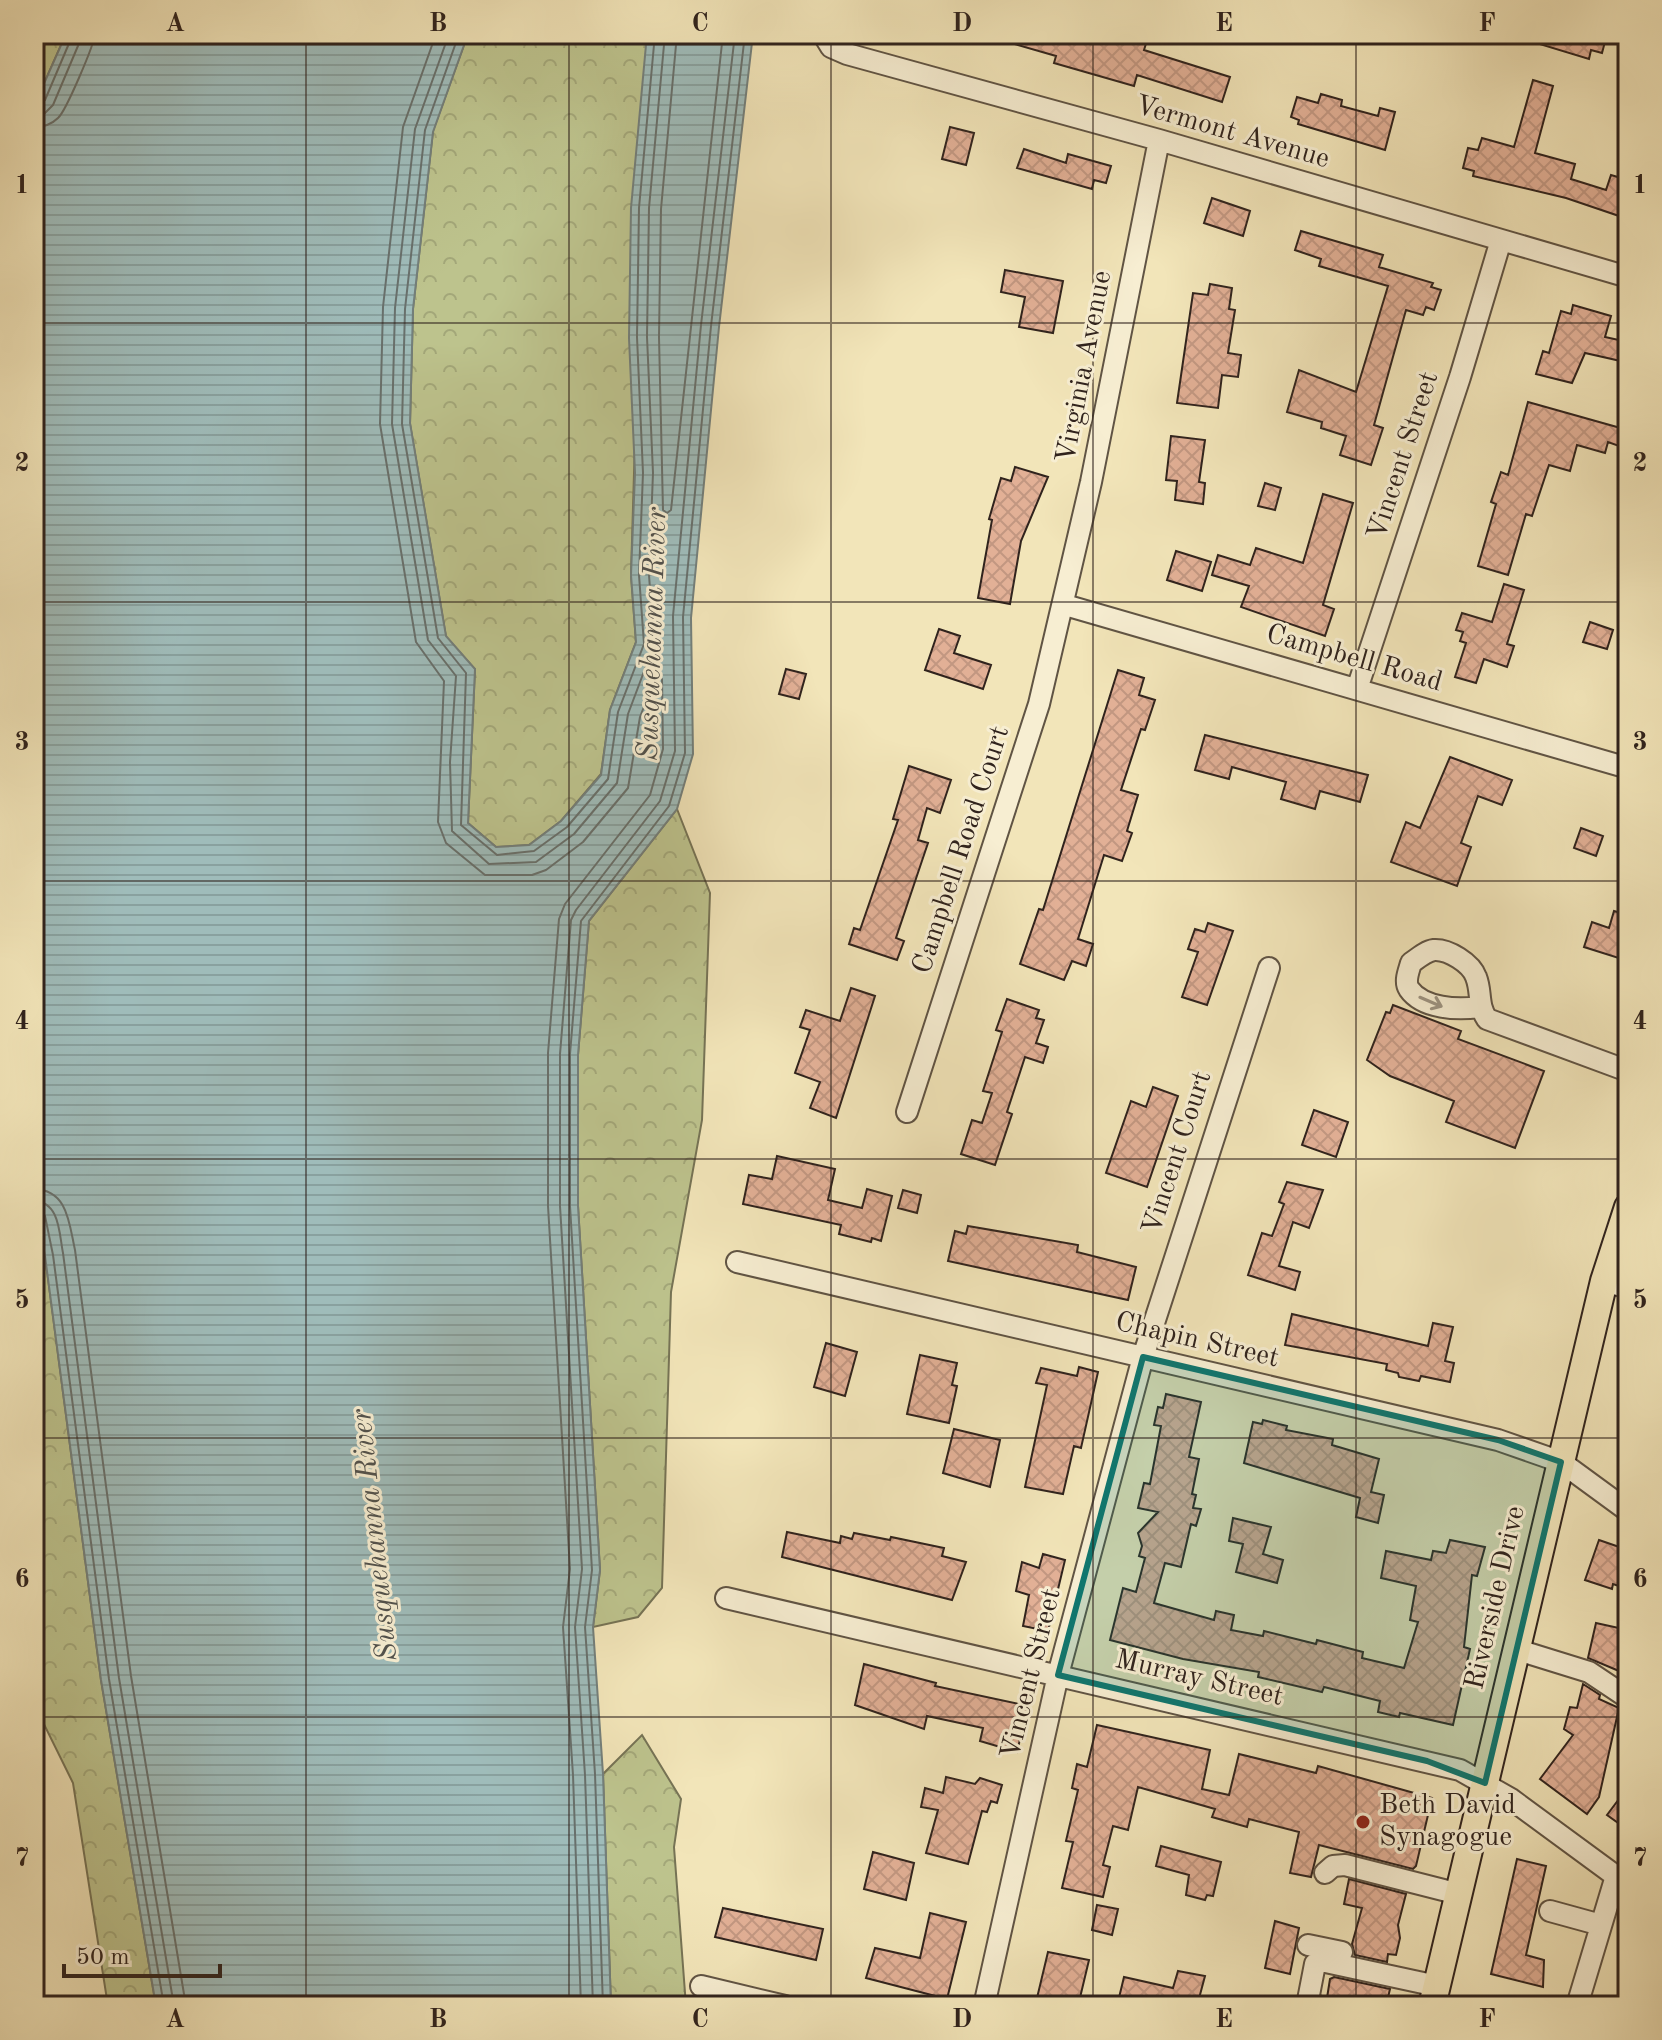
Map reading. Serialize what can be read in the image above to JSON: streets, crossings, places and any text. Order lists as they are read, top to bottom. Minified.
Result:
{"streets":{"main road":["Riverside Drive"],"street":["Vermont Avenue","Virginia Avenue","Vincent Street","Campbell Road","Campbell Road Court","Vincent Court","Chapin Street","Murray Street"]},"crossings":[["Vermont Avenue","Virginia Avenue"],["Vermont Avenue","Vincent Street"],["Virginia Avenue","Campbell Road"],["Virginia Avenue","Campbell Road Court"],["Vincent Street","Campbell Road"],["Vincent Street","Vincent Court"],["Vincent Street","Chapin Street"],["Vincent Street","Murray Street"],["Campbell Road","Campbell Road Court"],["Vincent Court","Chapin Street"],["Chapin Street","Riverside Drive"],["Riverside Drive","Murray Street"]],"water":["Susquehanna River"],"places":["Beth David Synagogue"],"scale_bar":"50 m","grid":{"columns":["A","B","C","D","E","F"],"rows":["1","2","3","4","5","6","7"]}}
